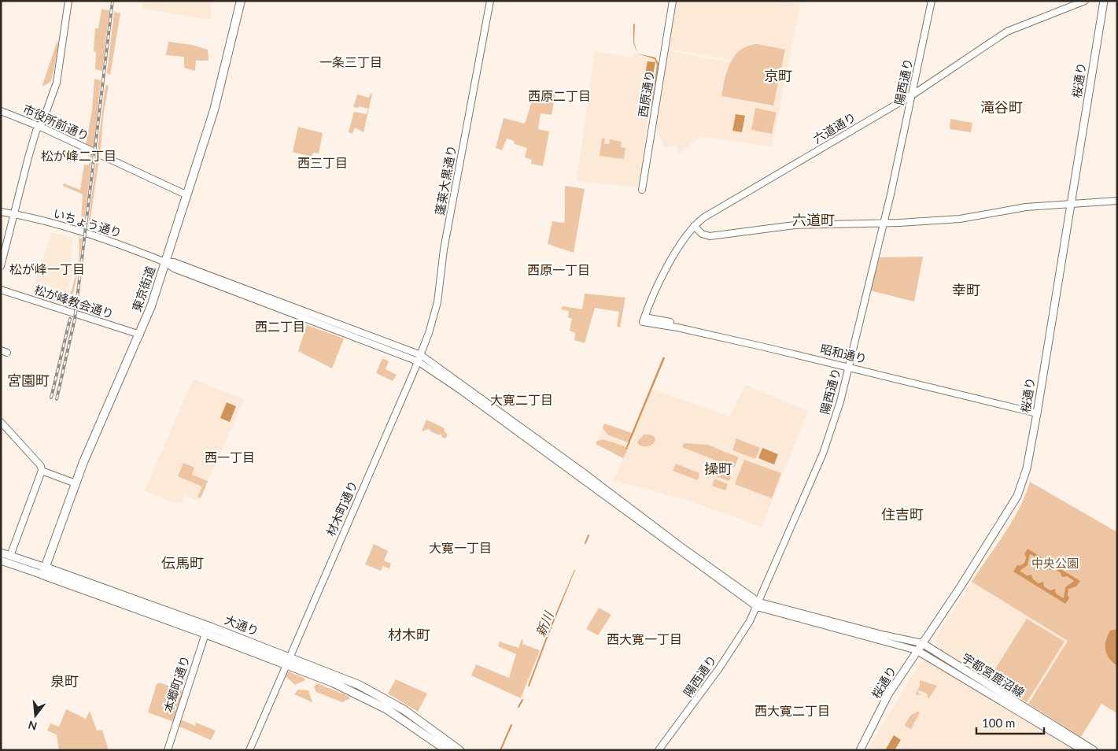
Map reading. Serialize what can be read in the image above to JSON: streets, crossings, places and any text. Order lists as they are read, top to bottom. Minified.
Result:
{"streets":{"highway":["東京街道","大通り"],"main road":["桜通り","宇都宮鹿沼線"],"street":["陽西通り","西原通り","市役所前通り","六道通り","蓬莱大黒通り","いちょう通り","松が峰教会通り","昭和通り","材木町通り","本郷町通り"]},"crossings":[["桜通り","昭和通り"],["桜通り","宇都宮鹿沼線"],["陽西通り","六道通り"],["陽西通り","昭和通り"],["市役所前通り","東京街道"],["六道通り","昭和通り"],["蓬莱大黒通り","材木町通り"],["いちょう通り","東京街道"],["東京街道","松が峰教会通り"],["東京街道","大通り"],["材木町通り","大通り"],["大通り","本郷町通り"]],"districts":["一条三丁目","京町","西原二丁目","滝谷町","松が峰二丁目","西三丁目","六道町","松が峰一丁目","西原一丁目","幸町","西二丁目","宮園町","大寛二丁目","西一丁目","操町","住吉町","大寛一丁目","伝馬町","材木町","西大寛一丁目","泉町","西大寛二丁目"],"water":["新川"],"parks":["中央公園"],"scale_bar":"100 m","north":"bottom"}
